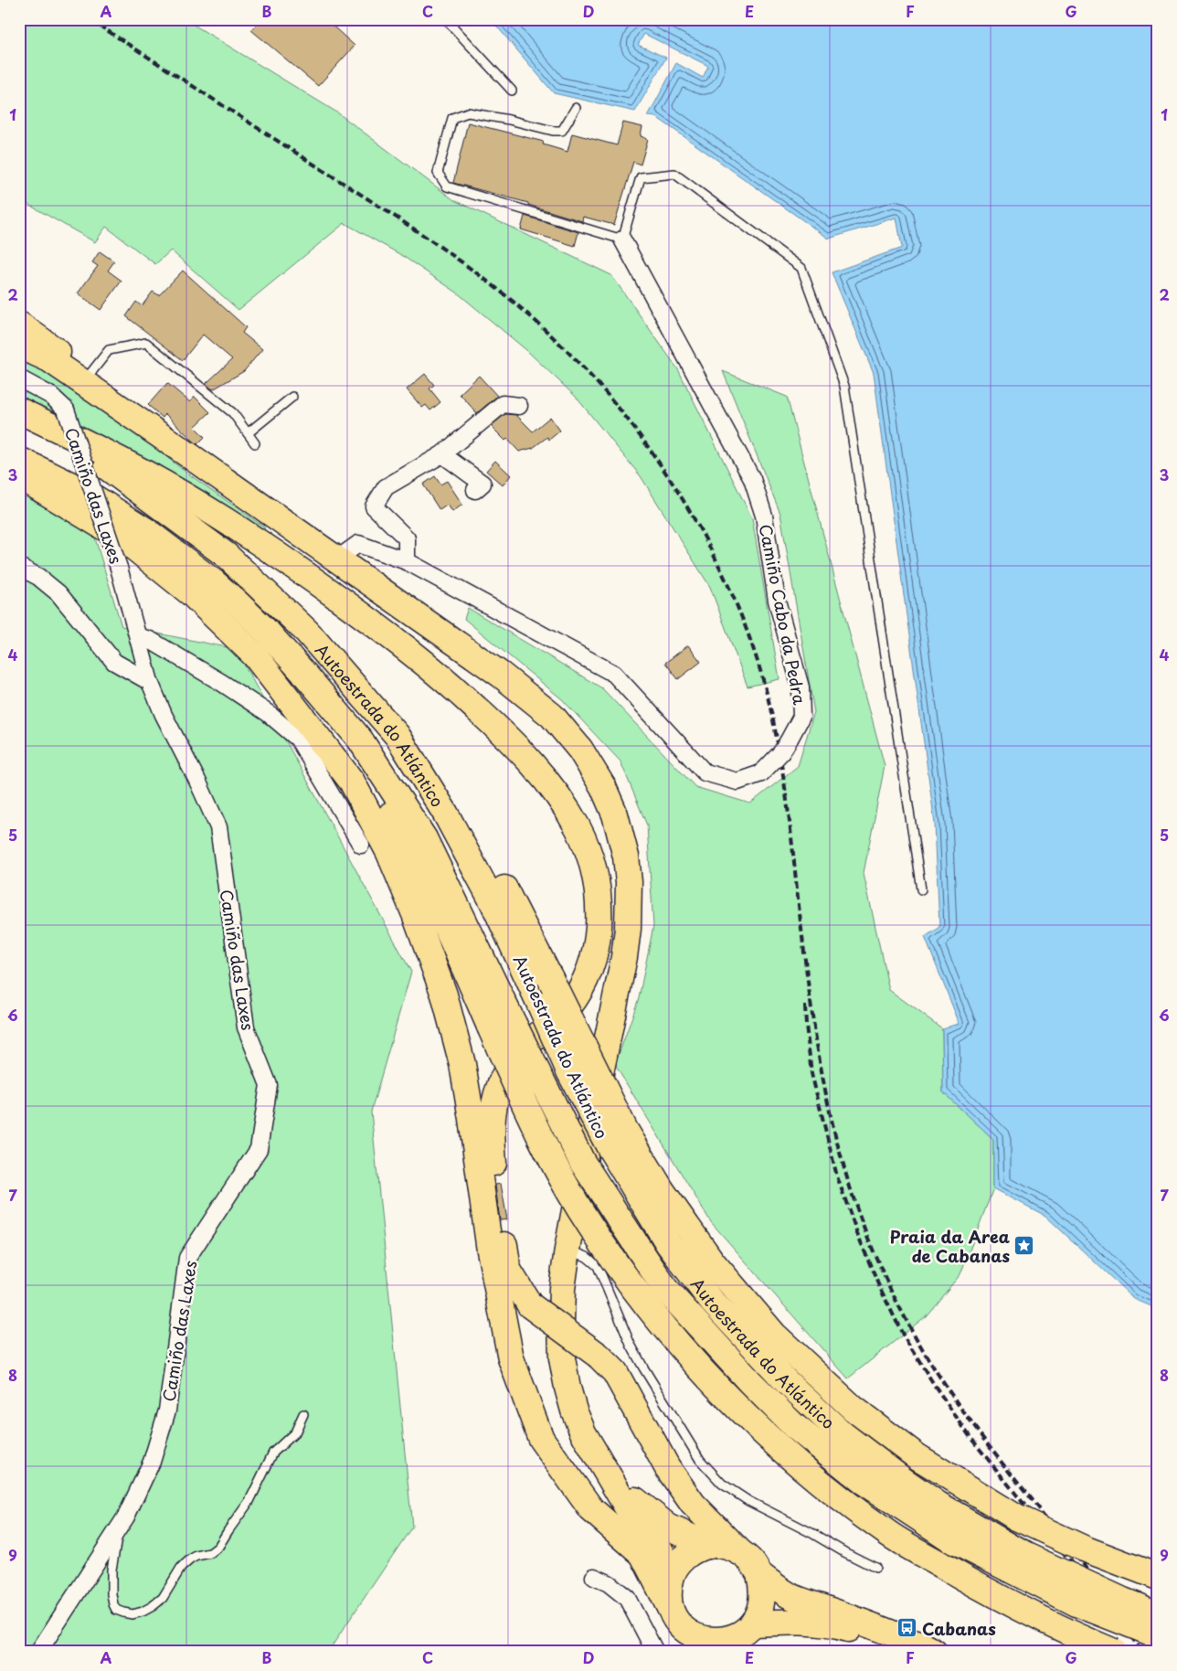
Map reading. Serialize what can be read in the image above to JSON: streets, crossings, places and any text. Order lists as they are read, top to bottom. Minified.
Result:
{"streets":{"highway":["Autoestrada do Atlántico"],"street":["Camiño das Laxes","Camiño Cabo da Pedra"]},"places":{"place":["Praia da Area de Cabanas"],"bus stop":["Cabanas"]},"grid":{"columns":["A","B","C","D","E","F","G"],"rows":["1","2","3","4","5","6","7","8","9"]}}
